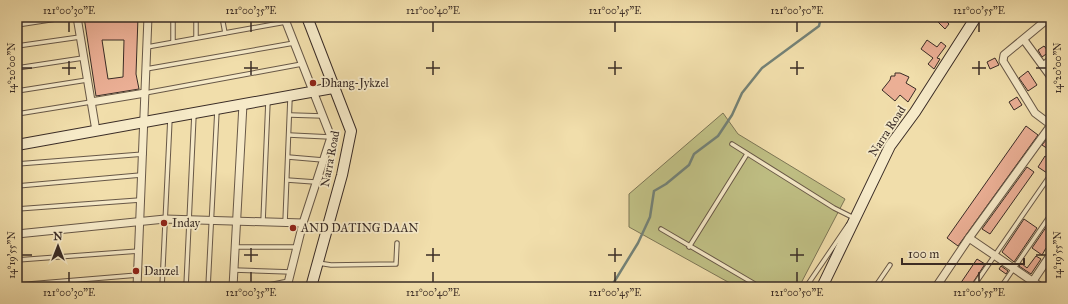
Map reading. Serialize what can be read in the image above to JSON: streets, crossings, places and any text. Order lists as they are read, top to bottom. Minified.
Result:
{"streets":{"street":["Narra Road"]},"places":["Dhang-Jykzel","Inday","AND DATING DAAN","Danzel"],"scale_bar":"100 m","north":"top","coordinates":["121°00'30\"E","121°00'35\"E","121°00'40\"E","121°00'45\"E","121°00'50\"E","121°00'55\"E","14°20'00\"N","14°19'55\"N"]}
